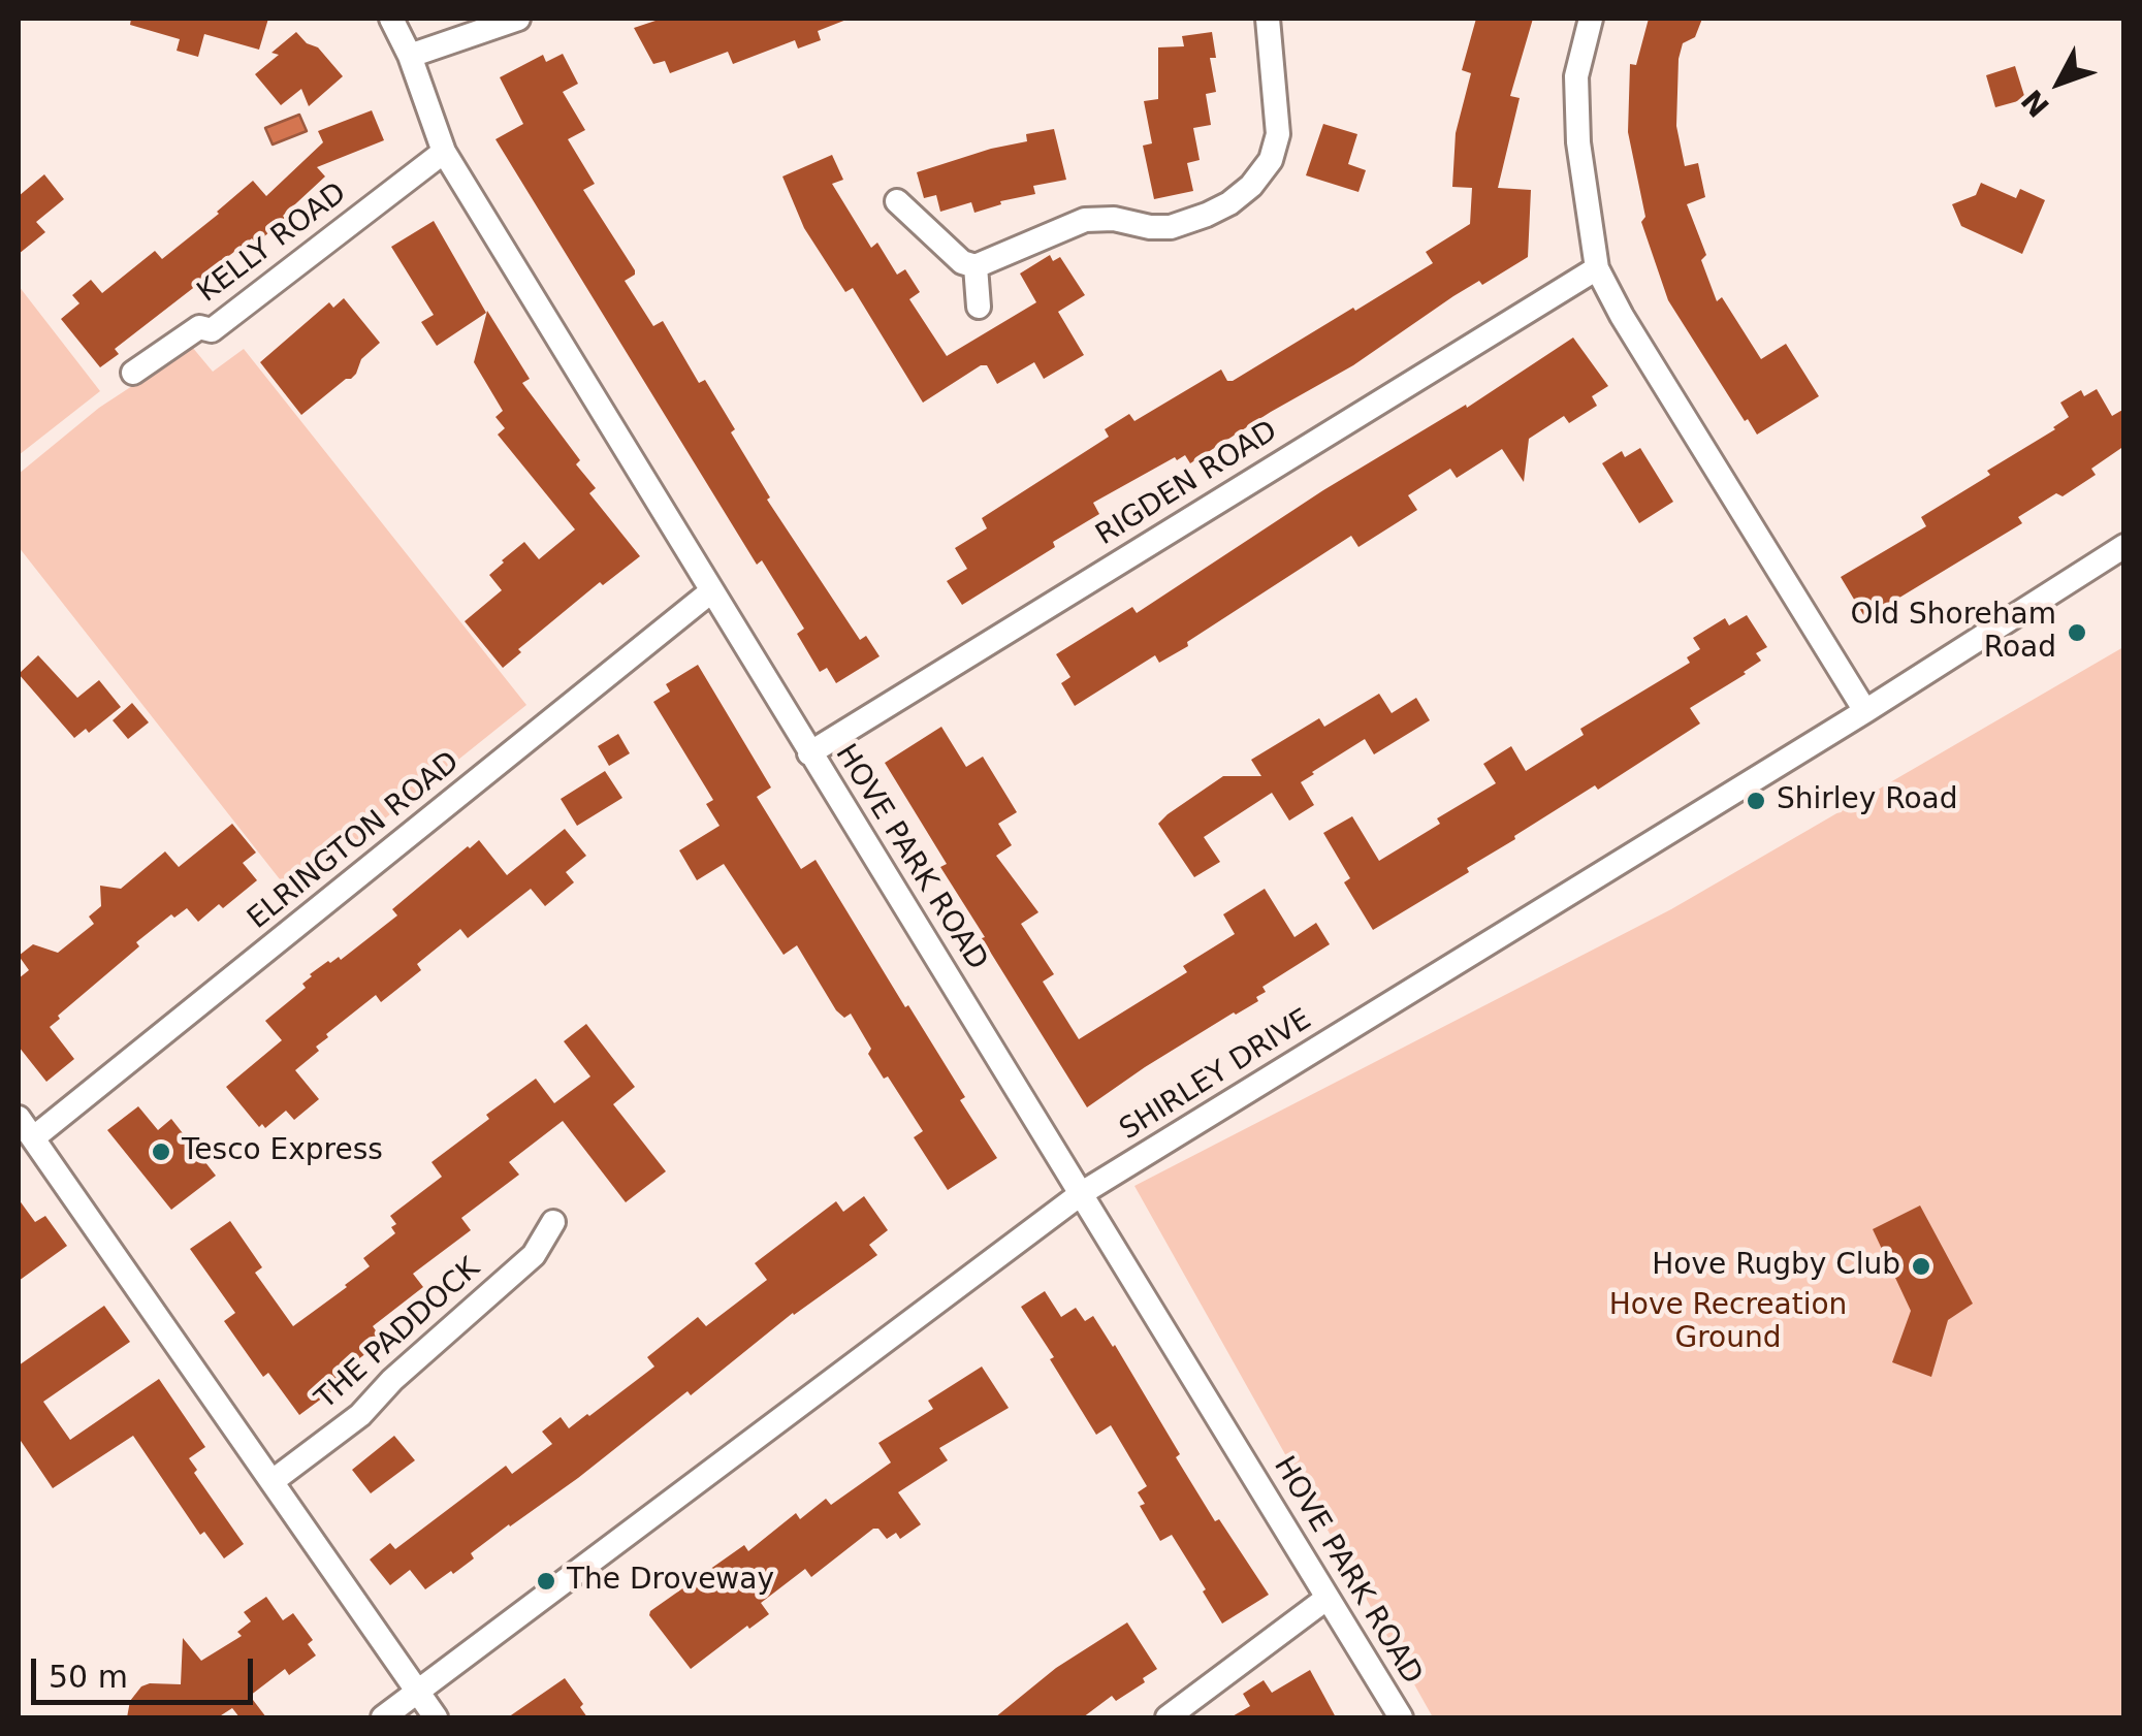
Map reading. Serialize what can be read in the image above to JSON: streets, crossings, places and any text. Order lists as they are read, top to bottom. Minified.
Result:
{"streets":{"street":["KELLY ROAD","RIGDEN ROAD","ELRINGTON ROAD","HOVE PARK ROAD","SHIRLEY DRIVE","THE PADDOCK"]},"crossings":[["KELLY ROAD","HOVE PARK ROAD"],["RIGDEN ROAD","HOVE PARK ROAD"],["ELRINGTON ROAD","HOVE PARK ROAD"],["HOVE PARK ROAD","SHIRLEY DRIVE"]],"parks":["Hove Recreation Ground"],"places":["Old Shoreham Road","Shirley Road","Tesco Express","Hove Rugby Club","The Droveway"],"scale_bar":"50 m","north":"bottom left"}
